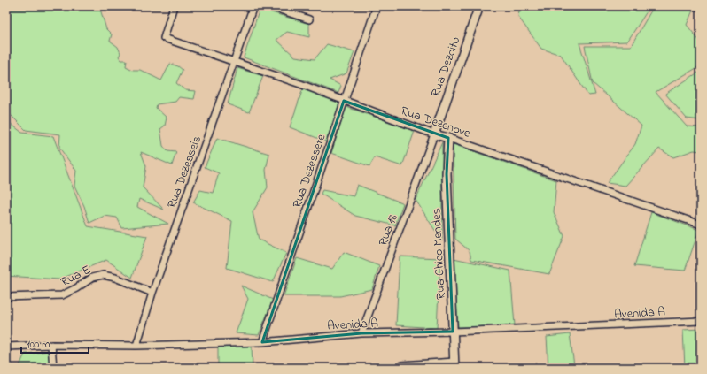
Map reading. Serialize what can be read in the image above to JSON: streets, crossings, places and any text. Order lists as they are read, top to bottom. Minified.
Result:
{"streets":{"main road":["Rua Dezoito","Rua Dezenove","Rua Chico Mendes"],"street":["Rua Dezessete","Rua Dezesseis","Rua 18","Rua E","Avenida A"]},"crossings":[["Rua Dezoito","Rua Dezenove"],["Rua Dezoito","Rua 18"],["Rua Dezenove","Rua Dezessete"],["Rua Dezenove","Rua Dezesseis"],["Rua Dezenove","Rua 18"],["Rua Dezenove","Rua Chico Mendes"],["Rua Dezessete","Avenida A"],["Rua Dezesseis","Rua E"],["Rua Dezesseis","Avenida A"],["Rua 18","Avenida A"],["Rua Chico Mendes","Avenida A"]],"scale_bar":"100 m"}
